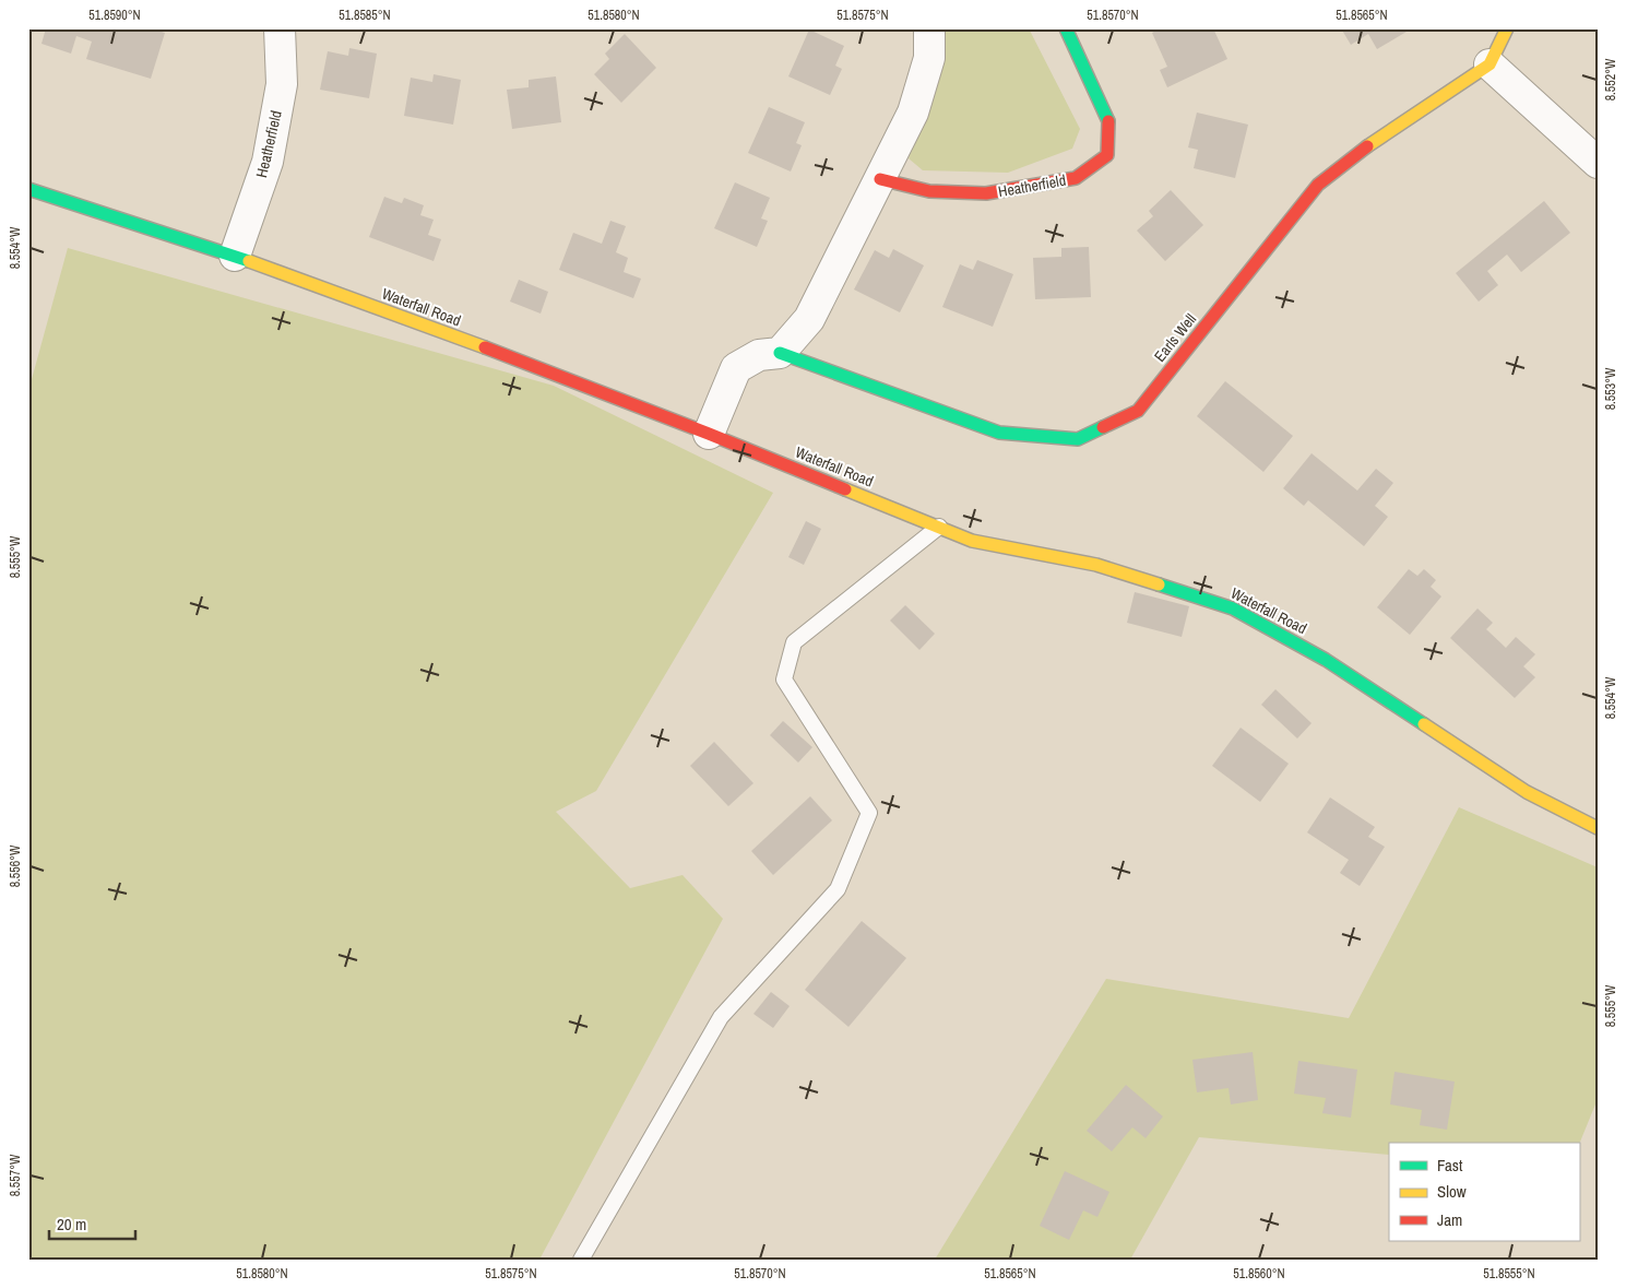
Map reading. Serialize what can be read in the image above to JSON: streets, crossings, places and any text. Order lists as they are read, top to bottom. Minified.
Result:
{"streets":{"street":["Heatherfield","Waterfall Road","Earls Well"]},"crossings":[["Heatherfield","Waterfall Road"]],"legend":["Fast","Slow","Jam"],"scale_bar":"20 m","coordinates":["51.8590°N","51.8585°N","51.8580°N","51.8575°N","51.8570°N","51.8565°N","8.552°W","8.554°W","8.553°W","8.555°W","8.556°W","8.557°W","51.8560°N","51.8555°N"]}
